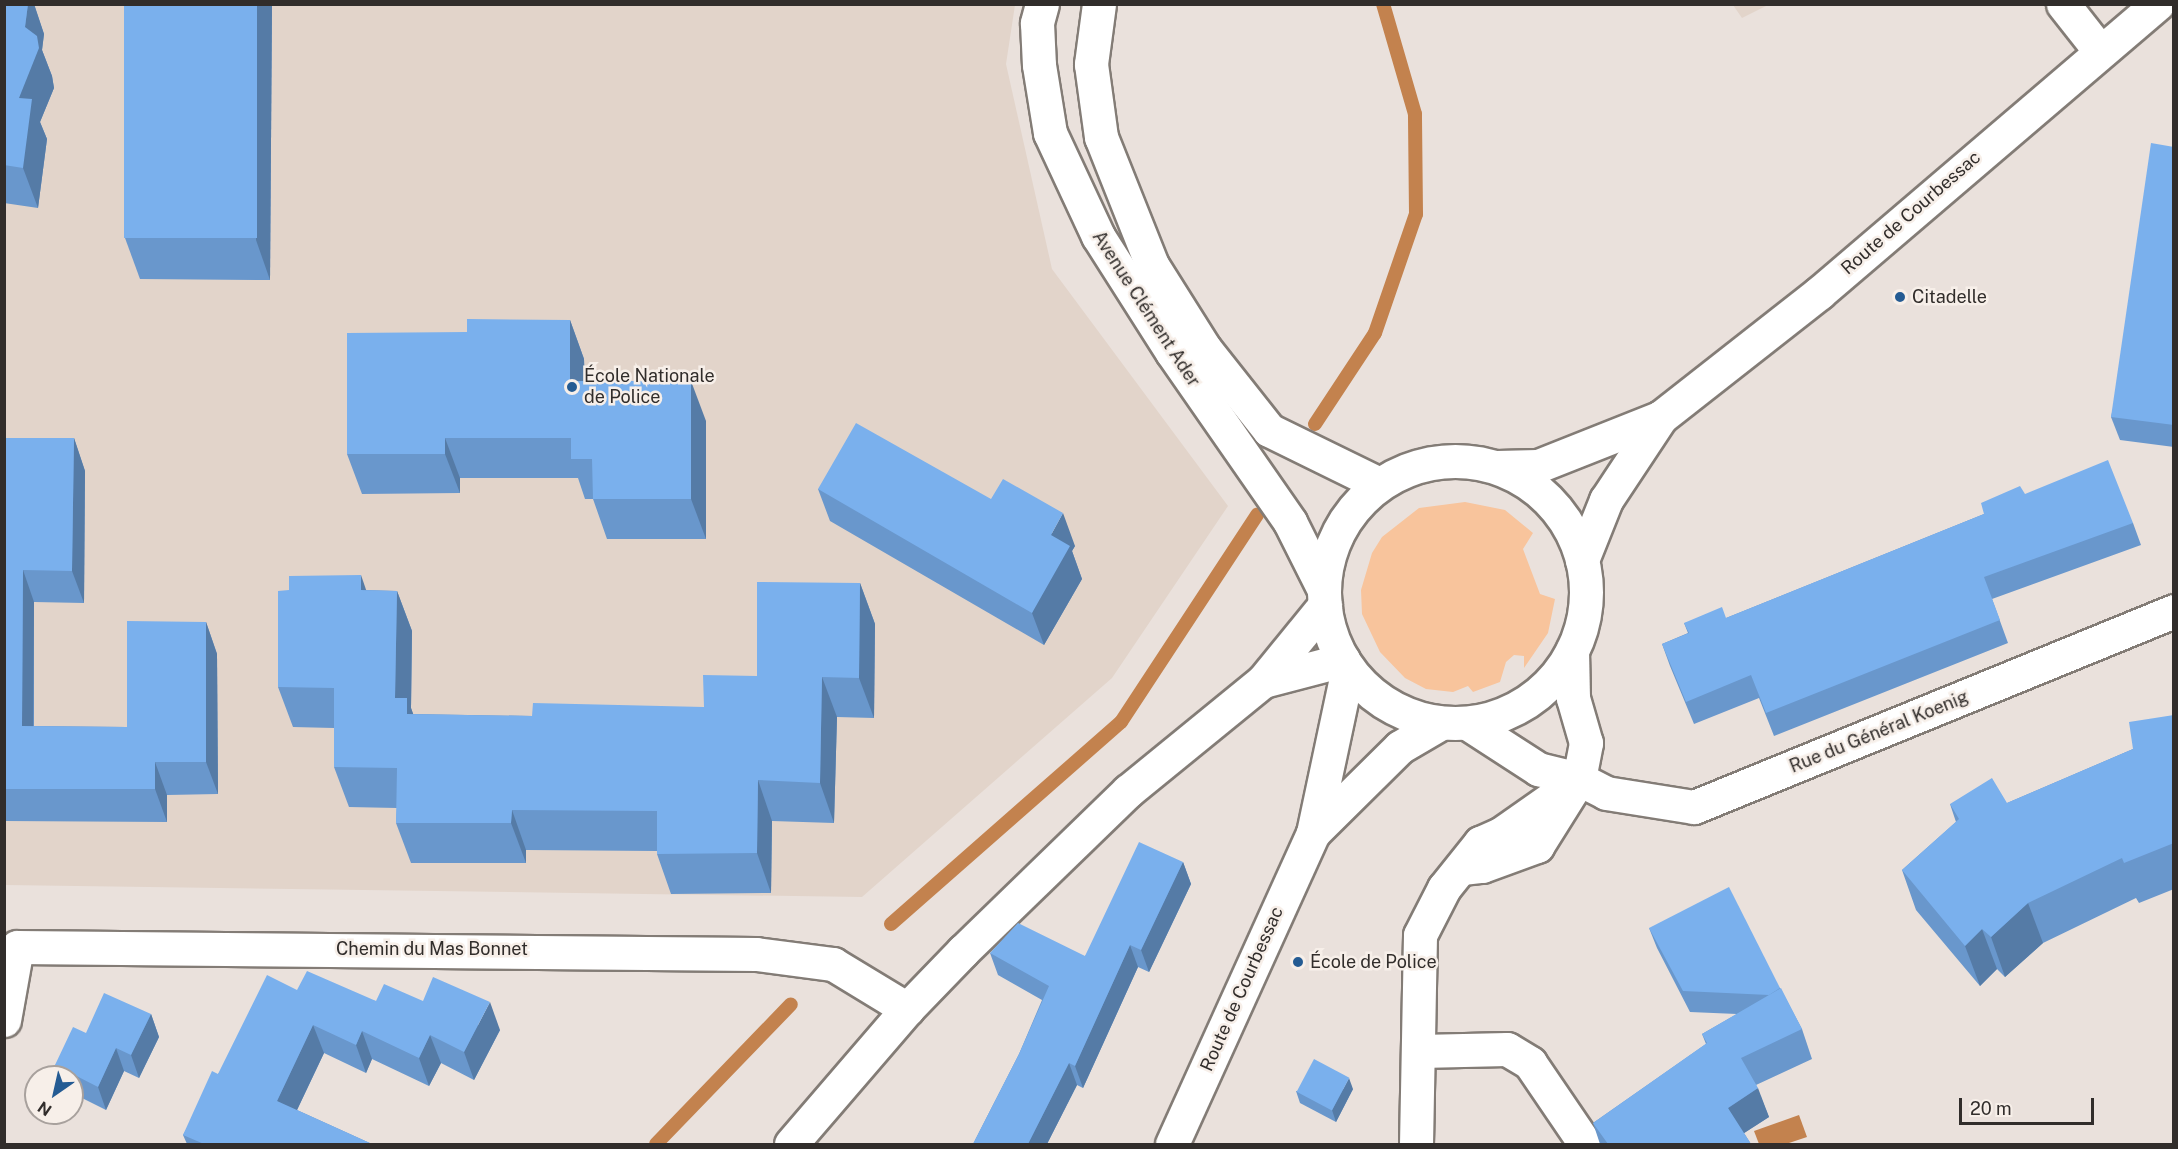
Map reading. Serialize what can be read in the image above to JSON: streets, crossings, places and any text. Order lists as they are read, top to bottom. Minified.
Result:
{"streets":{"street":["Route de Courbessac","Avenue Clément Ader","Rue du Général Koenig","Chemin du Mas Bonnet"]},"crossings":[["Route de Courbessac","Avenue Clément Ader"],["Route de Courbessac","Rue du Général Koenig"]],"places":["Citadelle","École Nationale de Police","École de Police"],"scale_bar":"20 m","north":"bottom left"}
